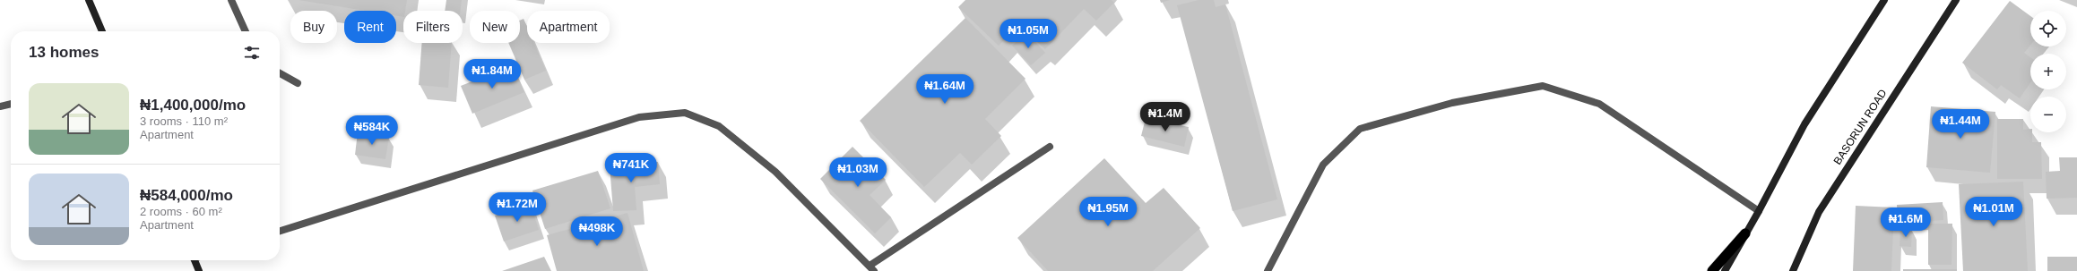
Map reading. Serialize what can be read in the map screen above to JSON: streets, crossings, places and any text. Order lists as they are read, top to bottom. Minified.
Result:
{"streets":{"main road":["BASORUN ROAD"]},"page":{"map_buttons":["+","−"],"chip":["Buy","Rent","Filters","New","Apartment"],"price":["₦1.05M","₦1.84M","₦1.64M","₦1.4M","₦1.44M","₦584K","₦741K","₦1.03M","₦1.72M","₦1.95M","₦1.01M","₦1.6M","₦498K"],"heading":"13 homes","list":[{"name":"₦1,400,000/mo","note":"3 rooms · 110 m² · Apartment"},{"name":"₦584,000/mo","note":"2 rooms · 60 m² · Apartment"}]}}
